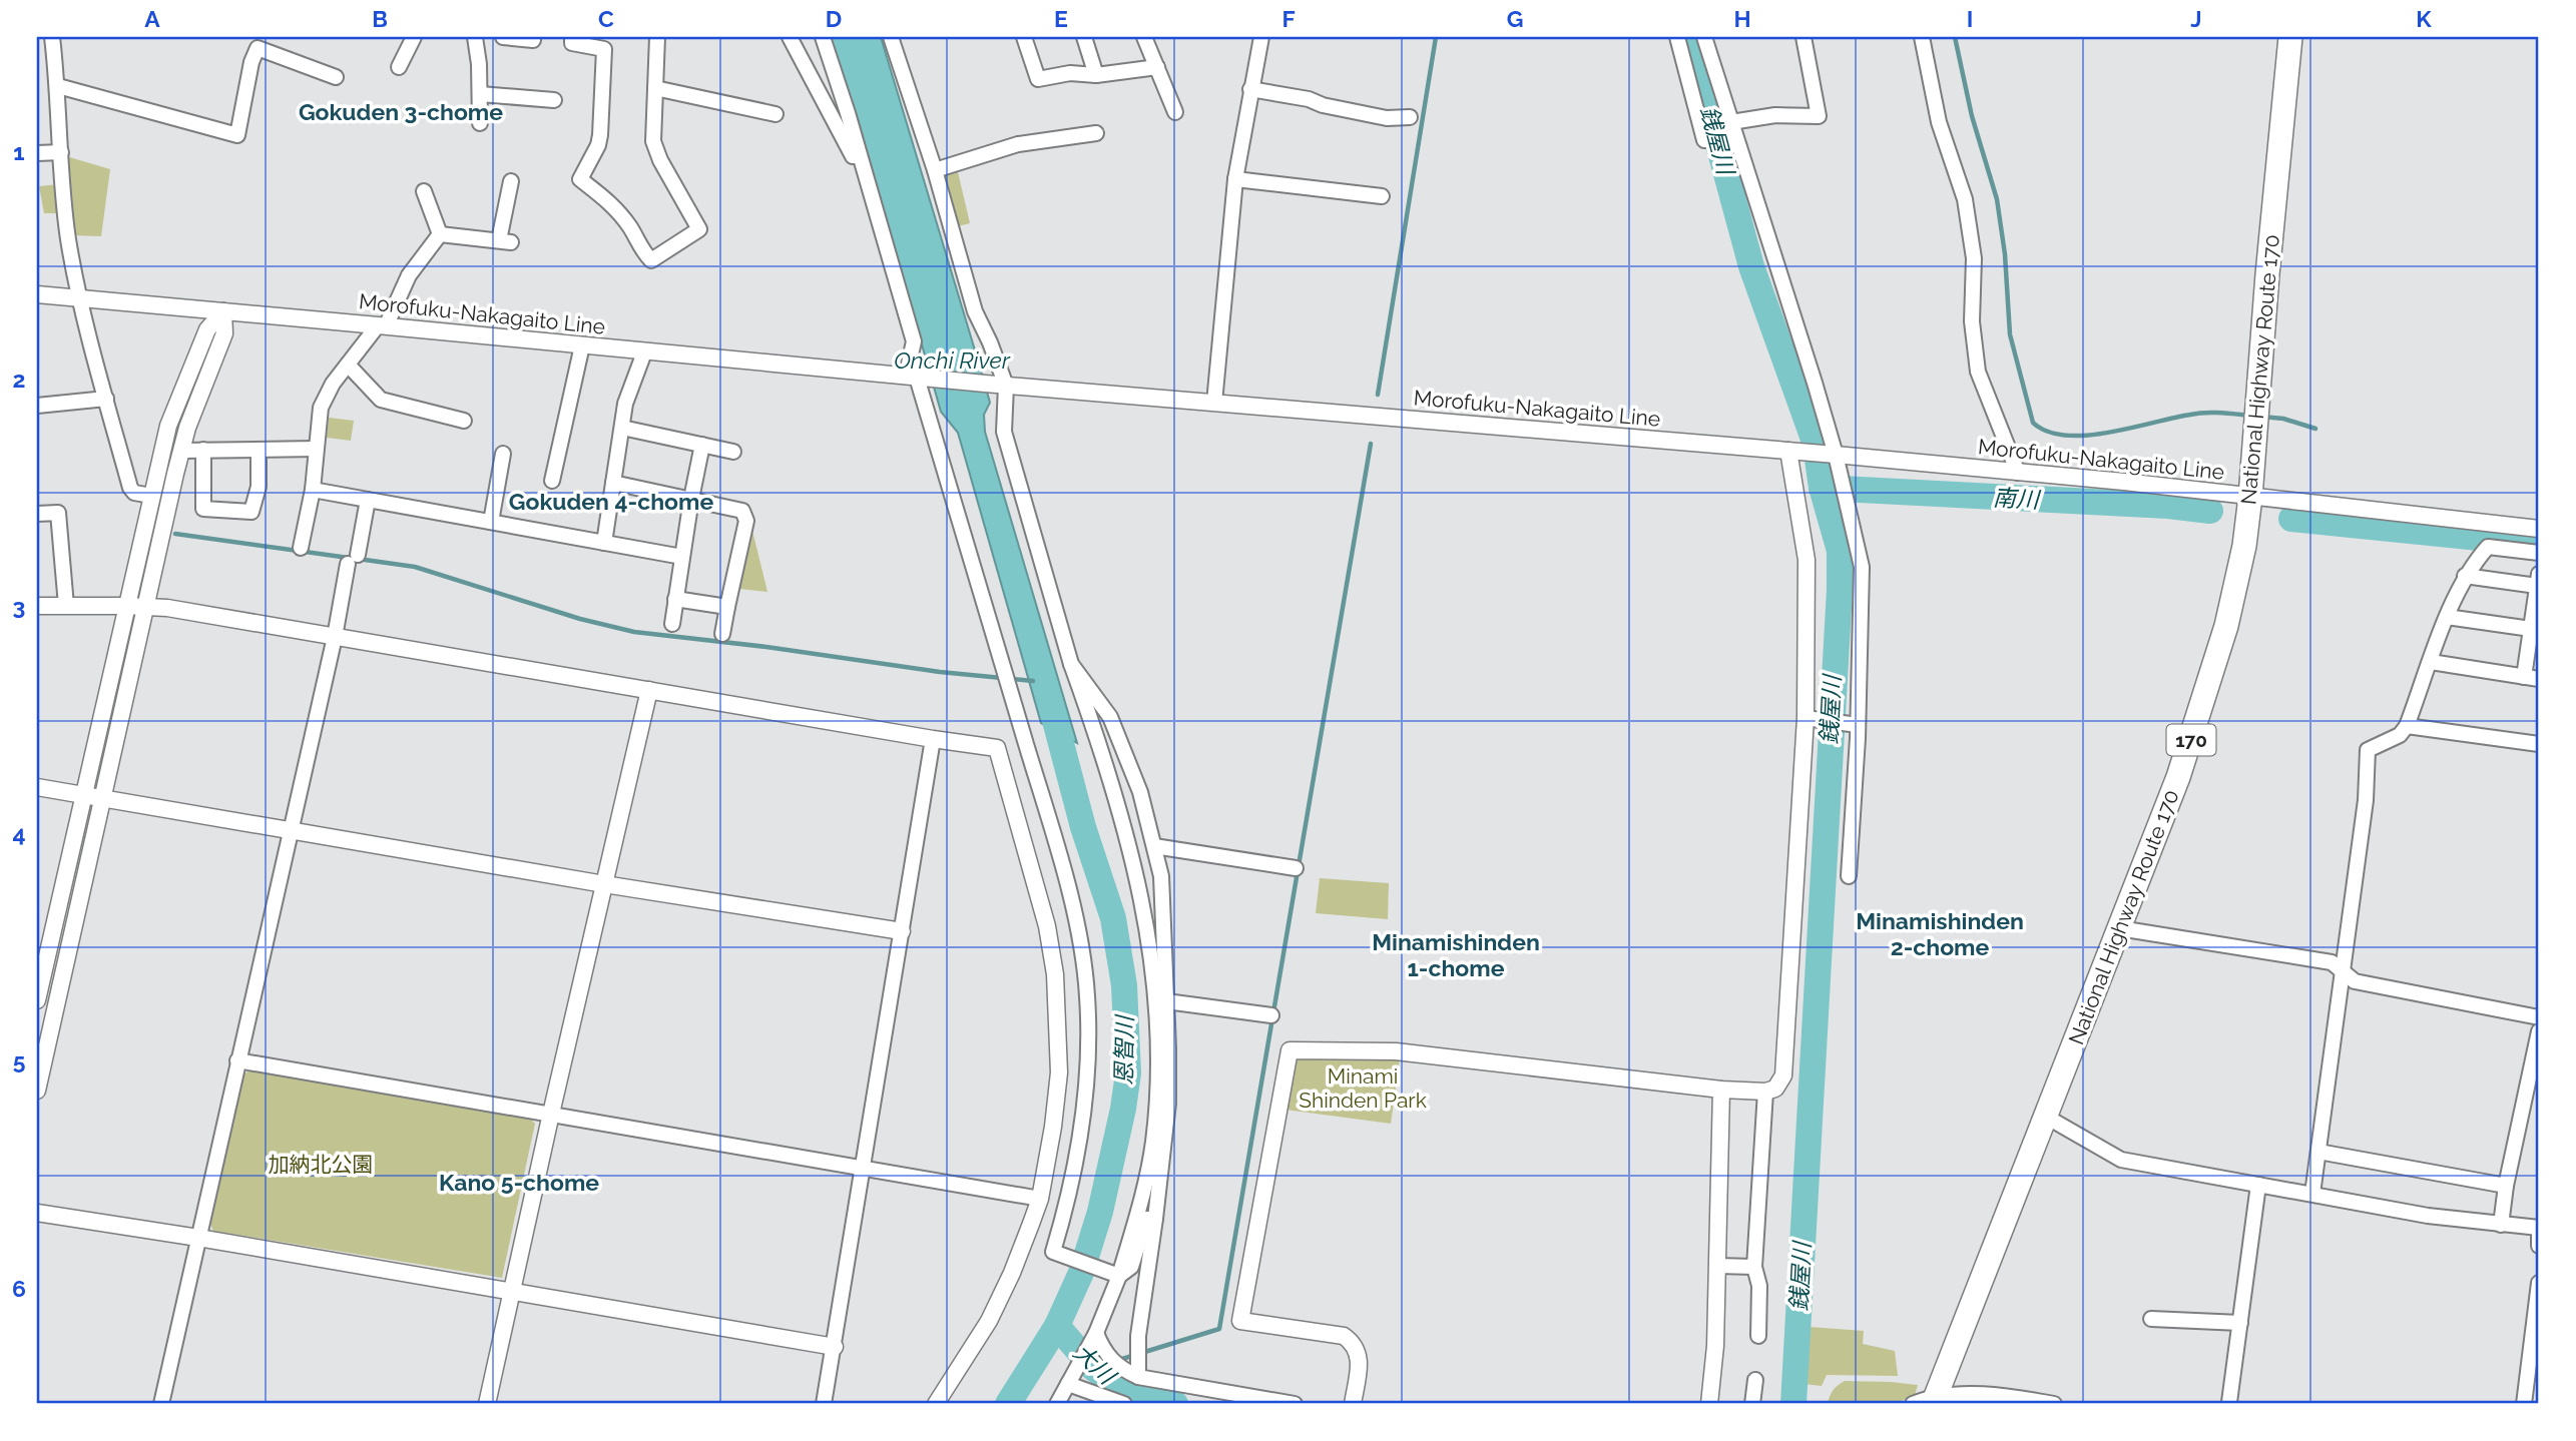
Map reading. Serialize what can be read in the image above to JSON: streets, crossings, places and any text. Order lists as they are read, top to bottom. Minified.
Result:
{"streets":{"highway":["National Highway Route 170","170"],"street":["Morofuku-Nakagaito Line"]},"crossings":[["Morofuku-Nakagaito Line","National Highway Route 170"]],"districts":["Gokuden 3-chome","Gokuden 4-chome","Minamishinden 2-chome","Minamishinden 1-chome","Kano 5-chome"],"water":["銭屋川","Onchi River","南川","恩智川","大川"],"parks":["Minami Shinden Park","加納北公園"],"grid":{"columns":["A","B","C","D","E","F","G","H","I","J","K"],"rows":["1","2","3","4","5","6"]}}
